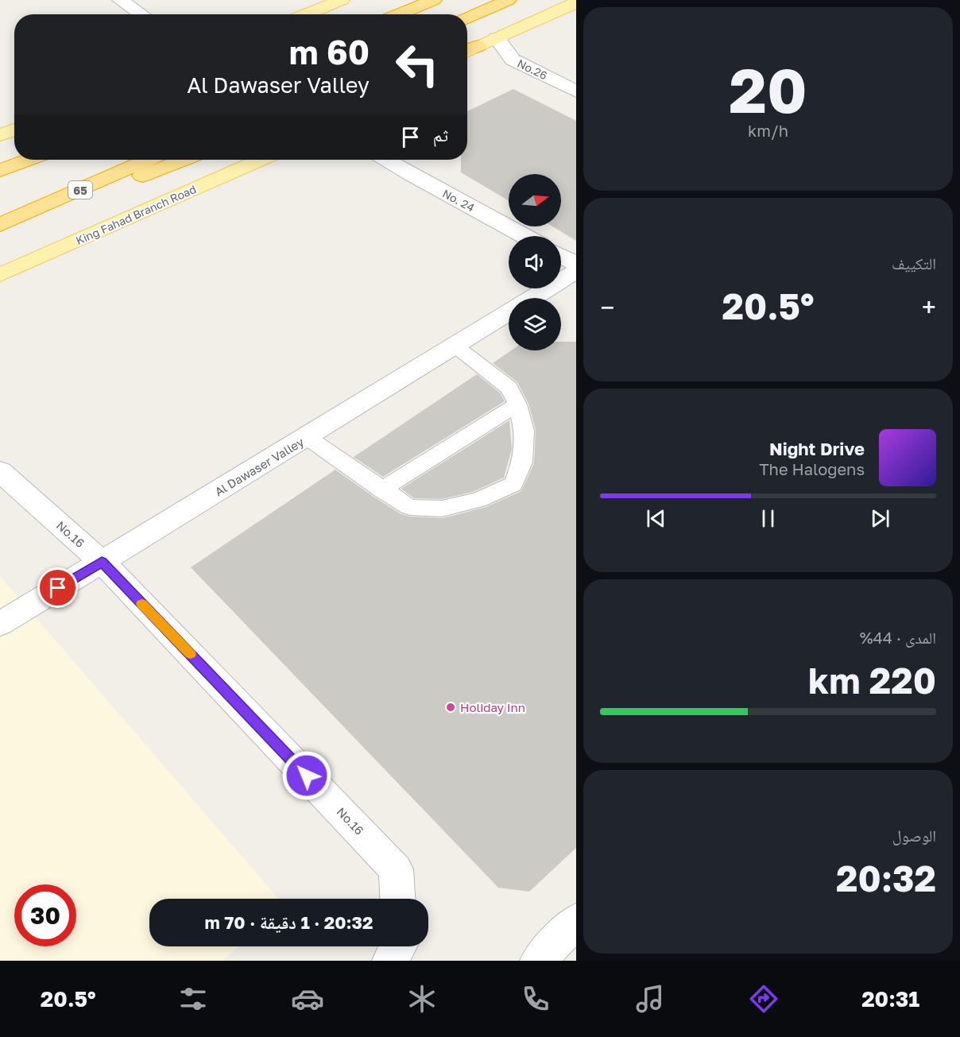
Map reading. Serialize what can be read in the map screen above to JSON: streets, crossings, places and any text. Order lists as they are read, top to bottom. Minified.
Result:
{"streets":{"highway":["65"],"main road":["King Fahad Branch Road"],"street":["No.26","No. 24","Al Dawaser Valley","No.16"]},"crossings":[["Al Dawaser Valley","No.16"]],"places":["Holiday Inn"],"north":"right","page":{"tile":[["20","km/h"],"التكييف",["المدى · 44%","220 km"],["الوصول","20:32"]],"turn":["60 m","Al Dawaser Valley"],"then":"ثم","heat":["−","20.5°","+"],"song":["Night Drive","The Halogens"],"limit":"30","trip":"20:32 · 1 دقيقة · 70 m","tabs":["20:31","20.5°"]}}
